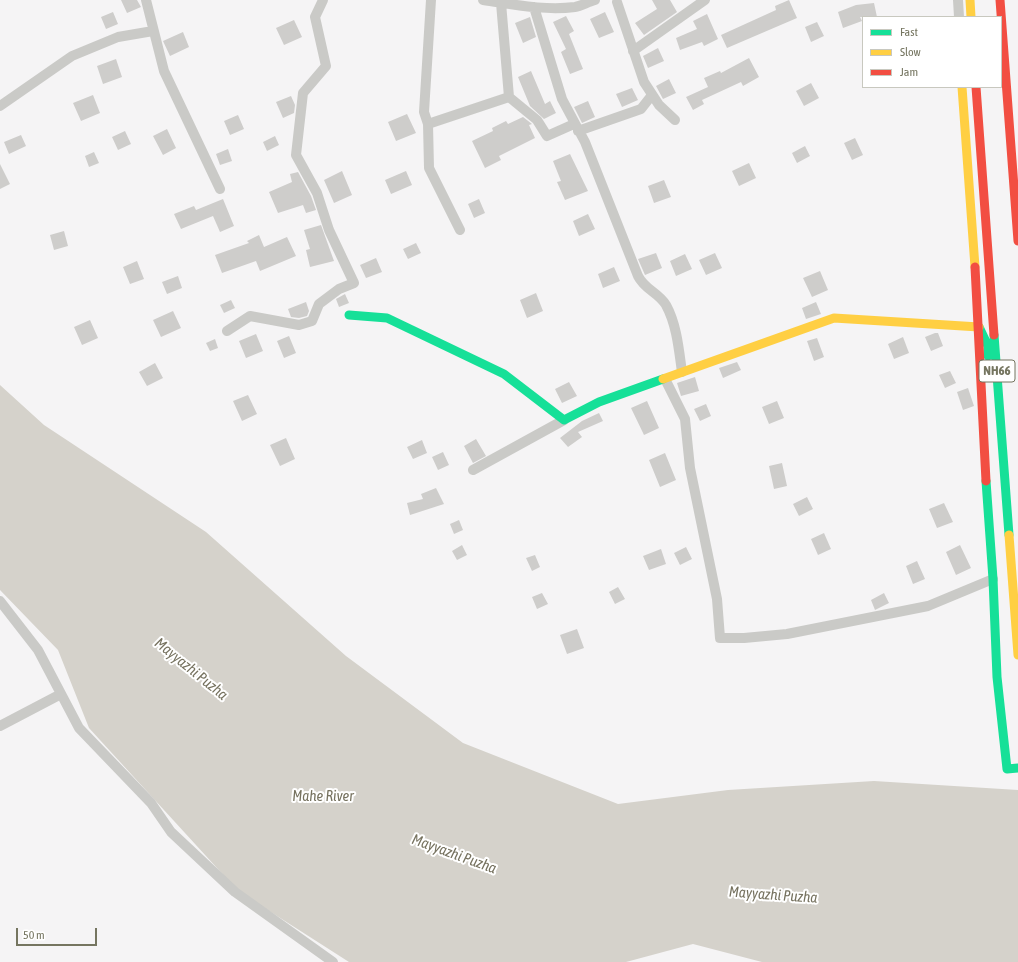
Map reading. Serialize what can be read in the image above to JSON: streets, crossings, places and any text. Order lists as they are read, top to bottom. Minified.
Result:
{"streets":{"main road":["NH66"]},"water":["Mayyazhi Puzha","Mahe River"],"legend":["Fast","Slow","Jam"],"scale_bar":"50 m"}
